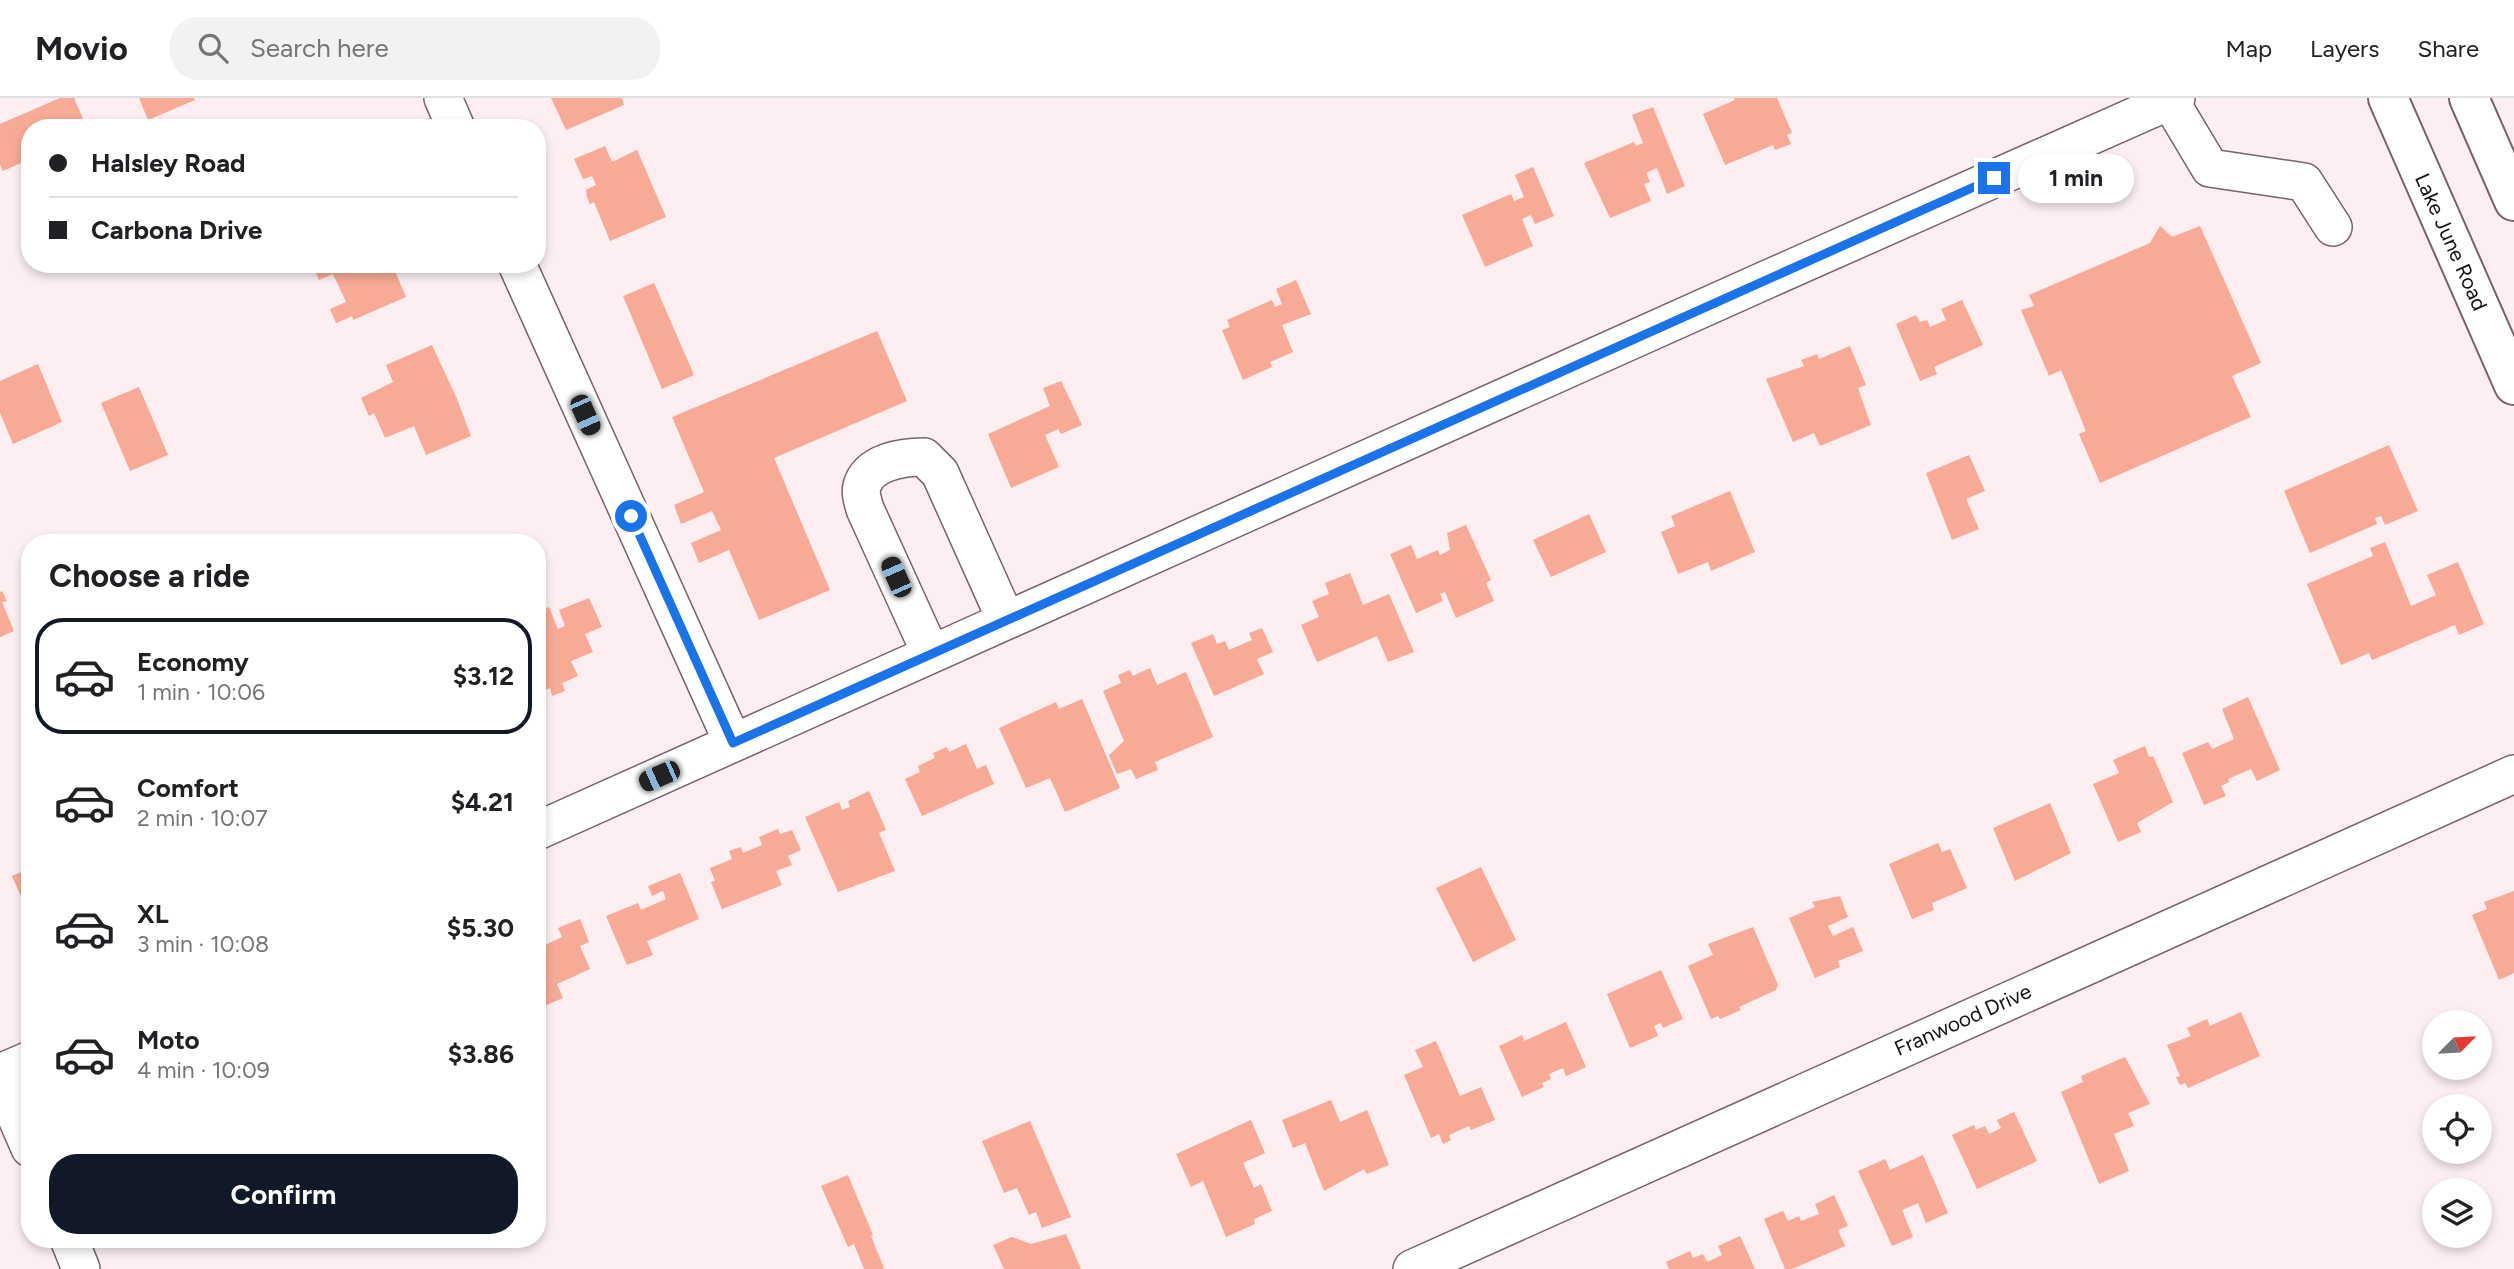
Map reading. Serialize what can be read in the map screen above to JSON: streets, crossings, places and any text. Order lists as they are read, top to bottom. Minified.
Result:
{"streets":{"main road":["Lake June Road"],"street":["Franwood Drive"]},"north":"top right","page":{"header":"Movio","search":"Search here","nav":["Map","Layers","Share"],"banner":["Halsley Road","Carbona Drive"],"bubble":"1 min","heading":"Choose a ride","list":[{"name":"Economy","note":"1 min · 10:06","value":"$3.12"},{"name":"Comfort","note":"2 min · 10:07","value":"$4.21"},{"name":"XL","note":"3 min · 10:08","value":"$5.30"},{"name":"Moto","note":"4 min · 10:09","value":"$3.86"}],"buttons":"Confirm"}}
